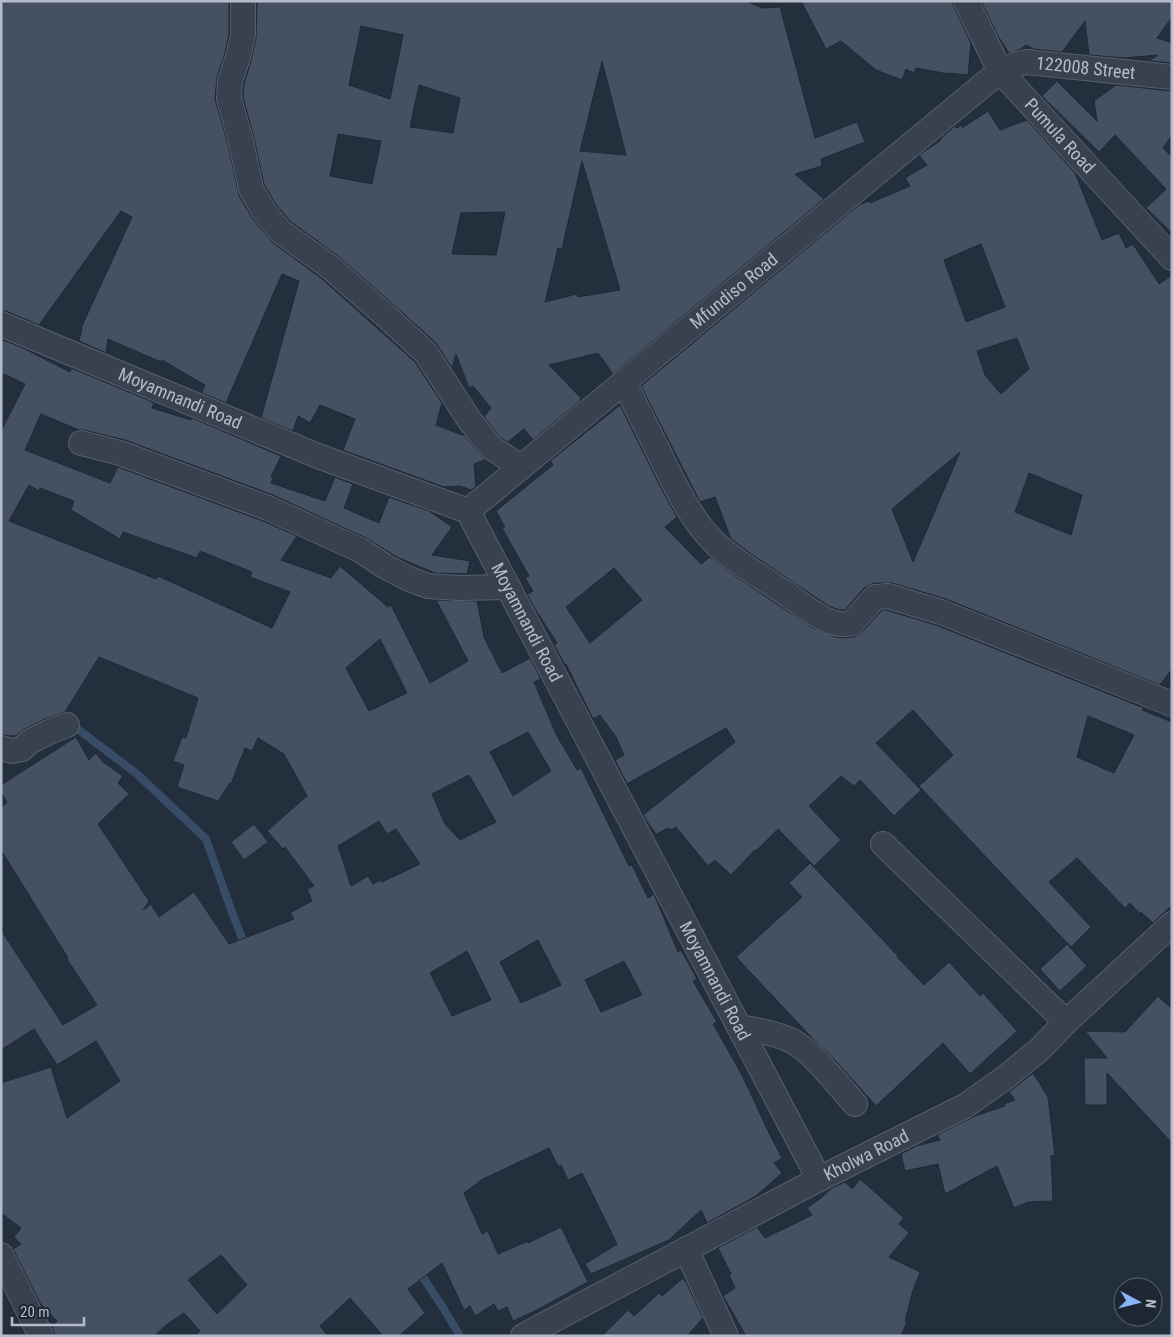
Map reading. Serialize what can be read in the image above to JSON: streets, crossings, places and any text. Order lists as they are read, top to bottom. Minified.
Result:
{"streets":{"street":["122008 Street","Pumula Road","Mfundiso Road","Moyamnandi Road","Kholwa Road"]},"crossings":[["122008 Street","Pumula Road"],["122008 Street","Mfundiso Road"],["Pumula Road","Mfundiso Road"],["Mfundiso Road","Moyamnandi Road"],["Moyamnandi Road","Kholwa Road"]],"scale_bar":"20 m","north":"right"}
